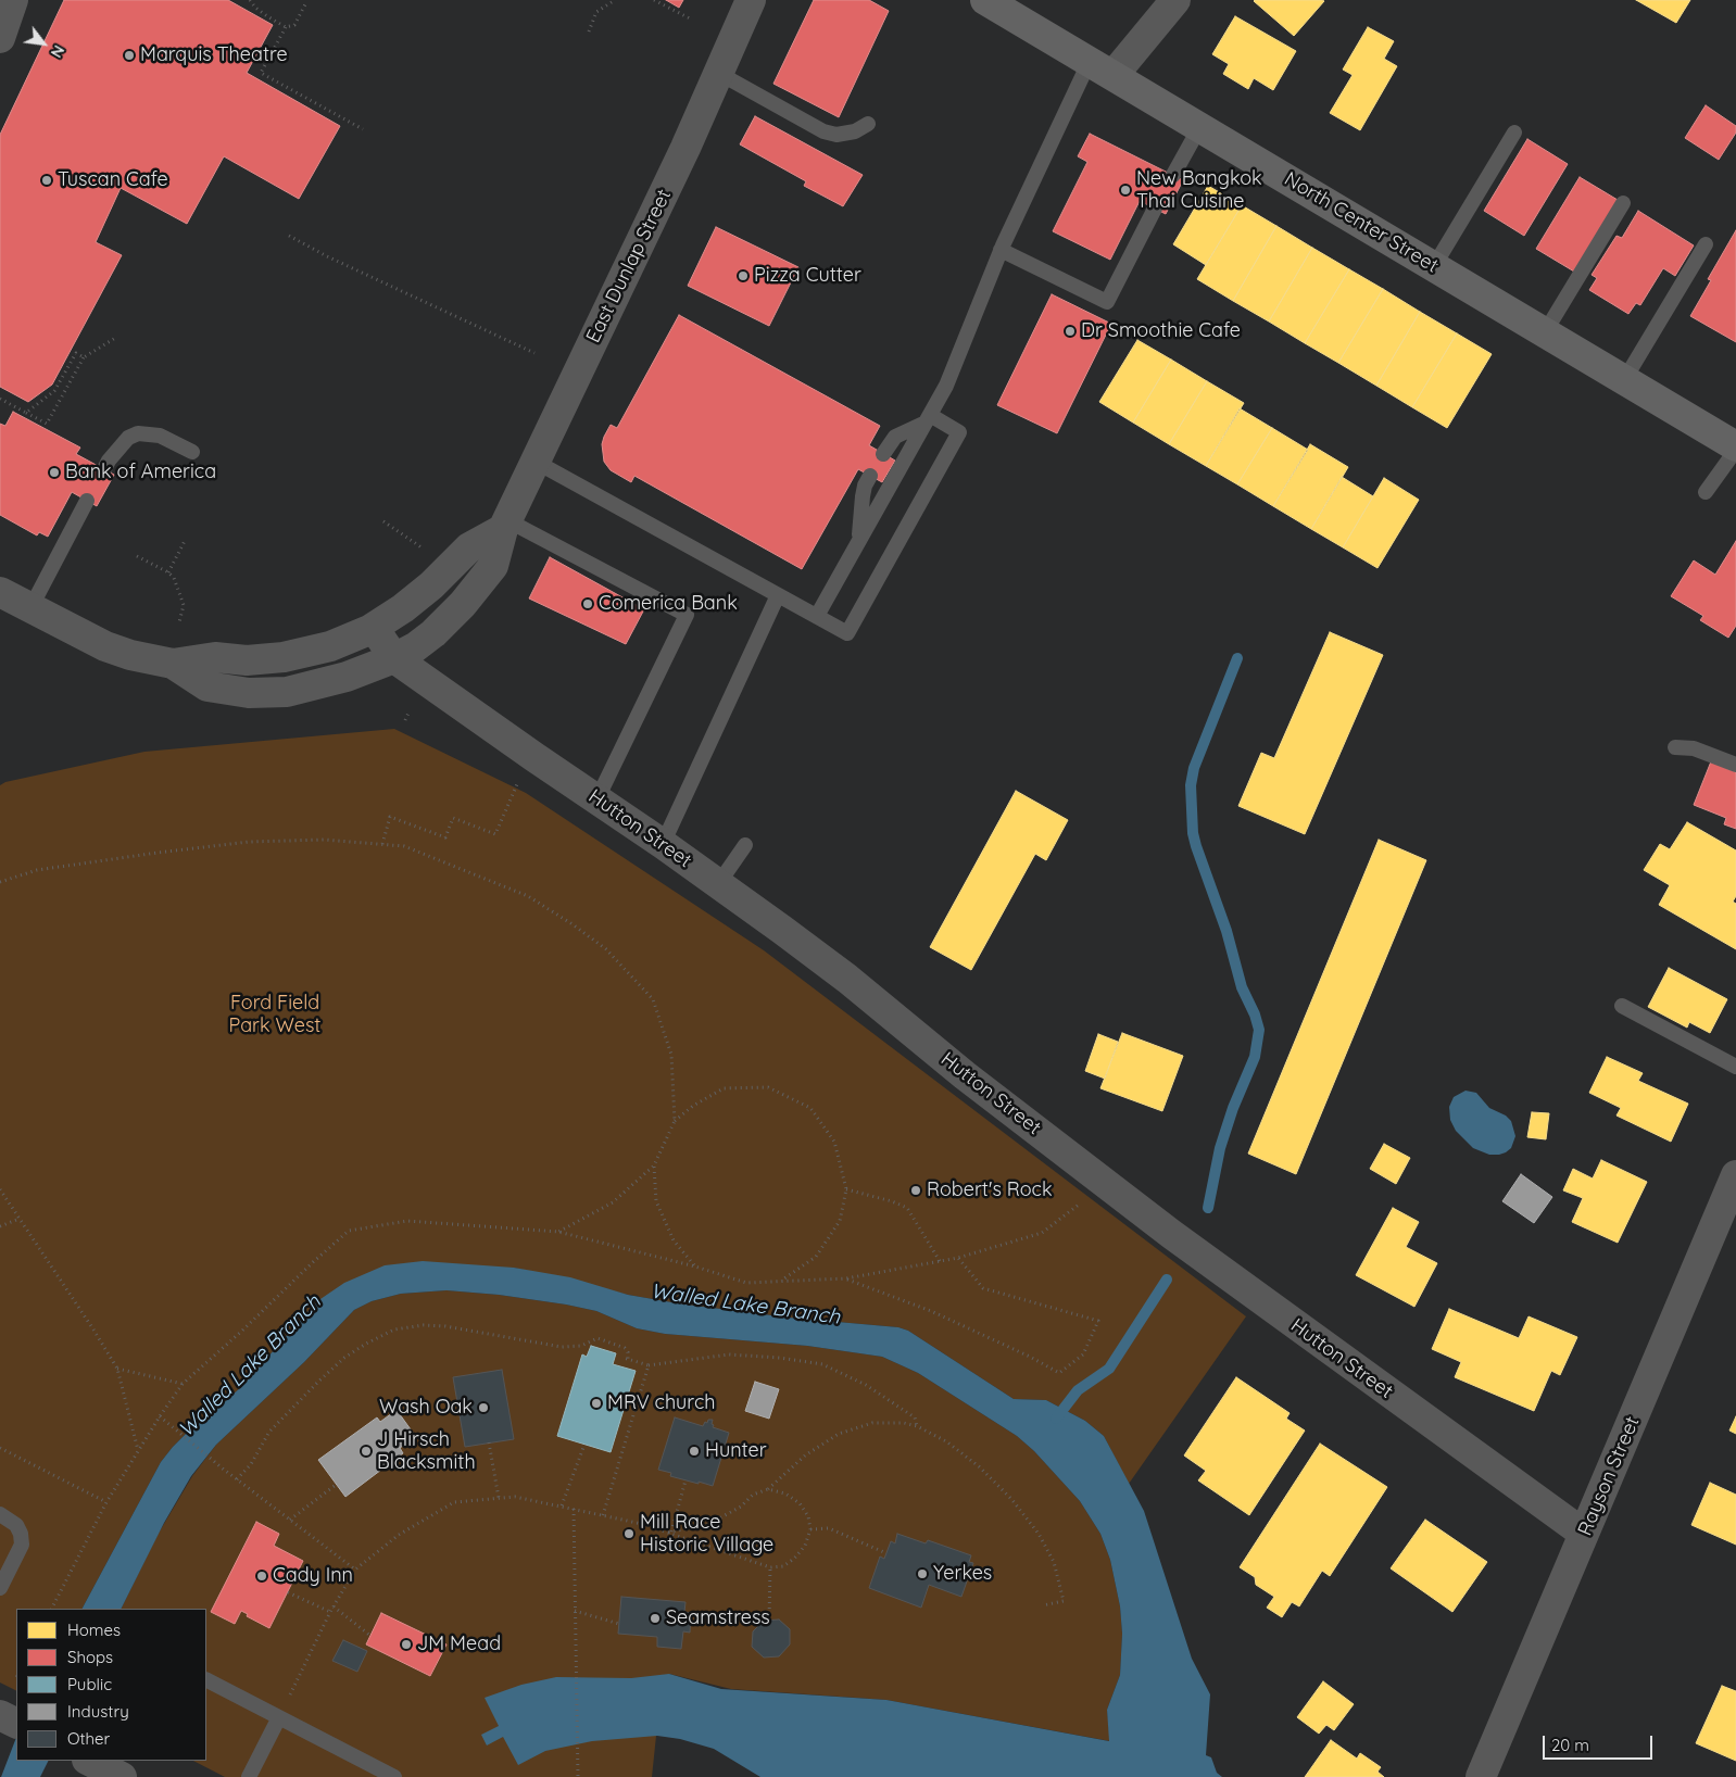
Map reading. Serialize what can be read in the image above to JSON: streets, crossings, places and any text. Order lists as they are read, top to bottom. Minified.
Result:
{"streets":{"main road":["North Center Street"],"street":["East Dunlap Street","Hutton Street","Rayson Street"]},"crossings":[["East Dunlap Street","Hutton Street"],["Hutton Street","Rayson Street"]],"water":["Walled Lake Branch"],"parks":["Ford Field Park West"],"places":["Marquis Theatre","Tuscan Cafe","New Bangkok Thai Cuisine","Pizza Cutter","Dr Smoothie Cafe","Bank of America","Comerica Bank","Robert's Rock","MRV church","Wash Oak","J Hirsch Blacksmith","Hunter","Mill Race Historic Village","Yerkes","Cady Inn","Seamstress","JM Mead"],"legend":["Homes","Shops","Public","Industry","Other"],"scale_bar":"20 m","north":"bottom right"}
